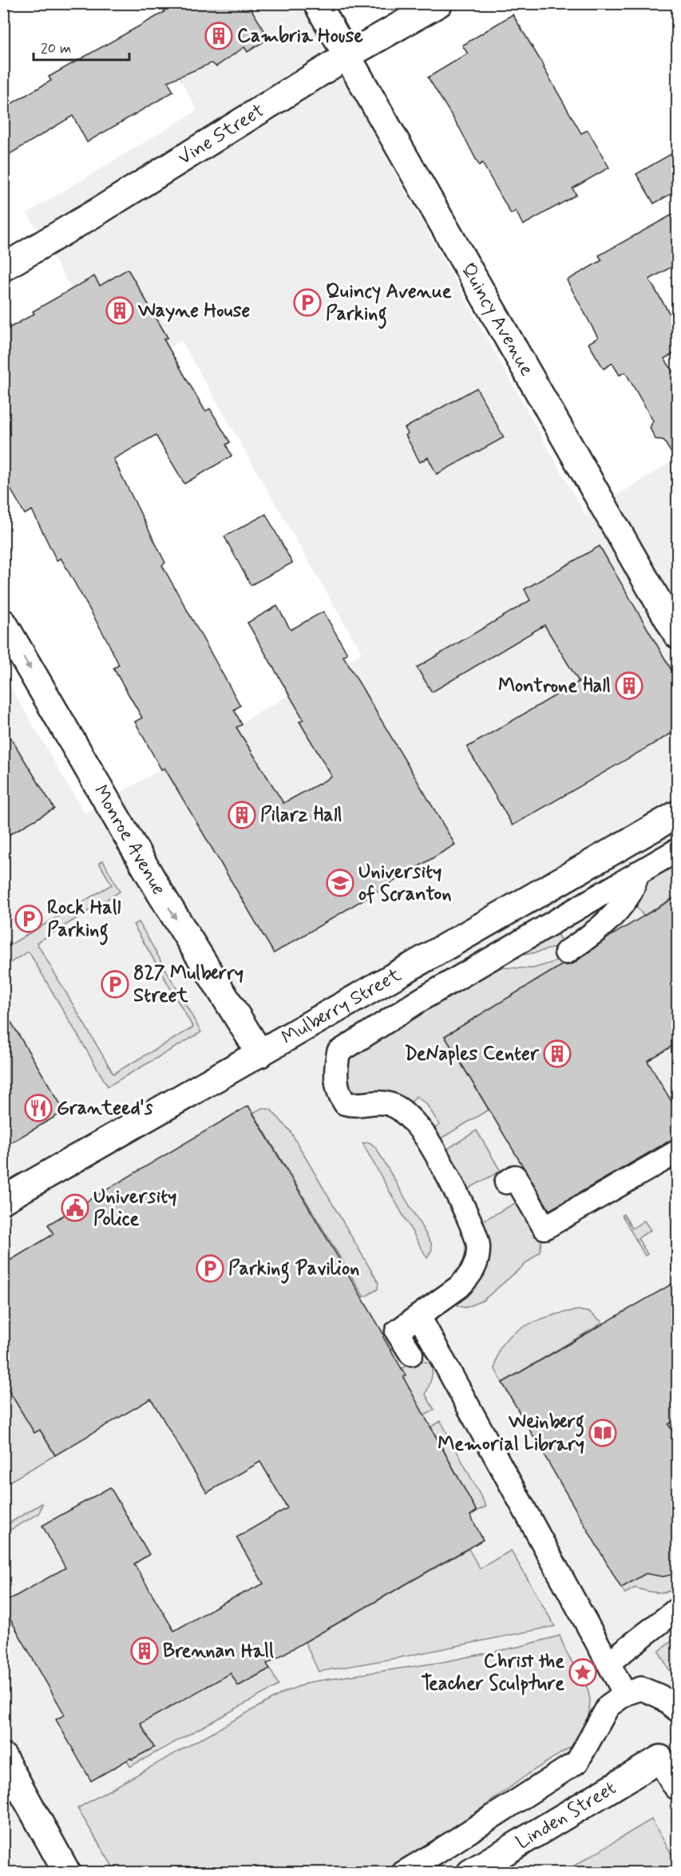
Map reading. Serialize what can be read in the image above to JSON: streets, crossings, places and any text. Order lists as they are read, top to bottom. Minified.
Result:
{"streets":{"street":["Vine Street","Quincy Avenue","Monroe Avenue","Mulberry Street","Linden Street"]},"crossings":[["Vine Street","Quincy Avenue"],["Monroe Avenue","Mulberry Street"]],"one_way":["Monroe Avenue"],"places":{"building":["Cambria House","Wayne House","Montrone Hall","Pilarz Hall","DeNaples Center","Brennan Hall"],"parking":["Quincy Avenue Parking","Rock Hall Parking","827 Mulberry Street","Parking Pavilion"],"school or university":["University of Scranton"],"restaurant":["Granteed's"],"public building":["University Police"],"library":["Weinberg Memorial Library"],"place":["Christ the Teacher Sculpture"]},"scale_bar":"20 m"}
